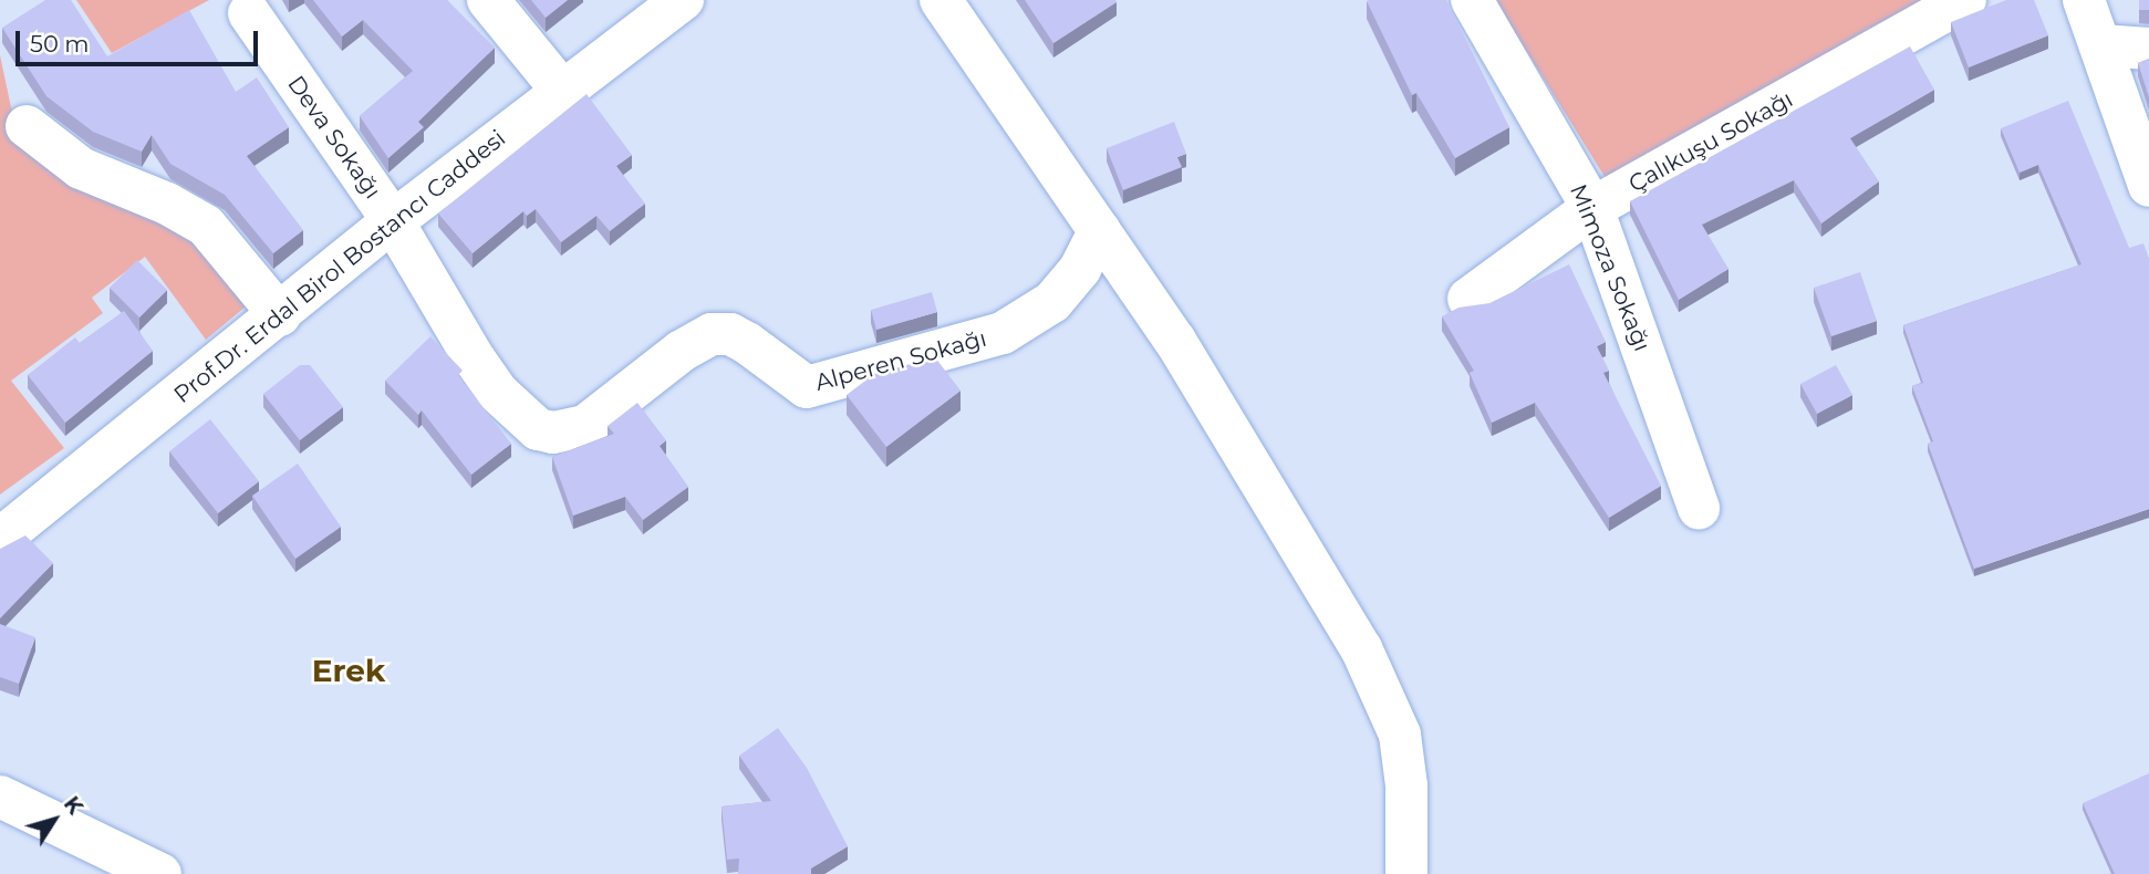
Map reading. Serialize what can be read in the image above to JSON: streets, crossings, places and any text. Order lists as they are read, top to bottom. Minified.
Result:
{"streets":{"street":["Deva Sokağı","Çalıkuşu Sokağı","Prof.Dr. Erdal Birol Bostancı Caddesi","Mimoza Sokağı","Alperen Sokağı"]},"crossings":[["Deva Sokağı","Prof.Dr. Erdal Birol Bostancı Caddesi"],["Deva Sokağı","Alperen Sokağı"],["Çalıkuşu Sokağı","Mimoza Sokağı"],["Prof.Dr. Erdal Birol Bostancı Caddesi","Alperen Sokağı"]],"districts":["Erek"],"scale_bar":"50 m","north":"top right"}
